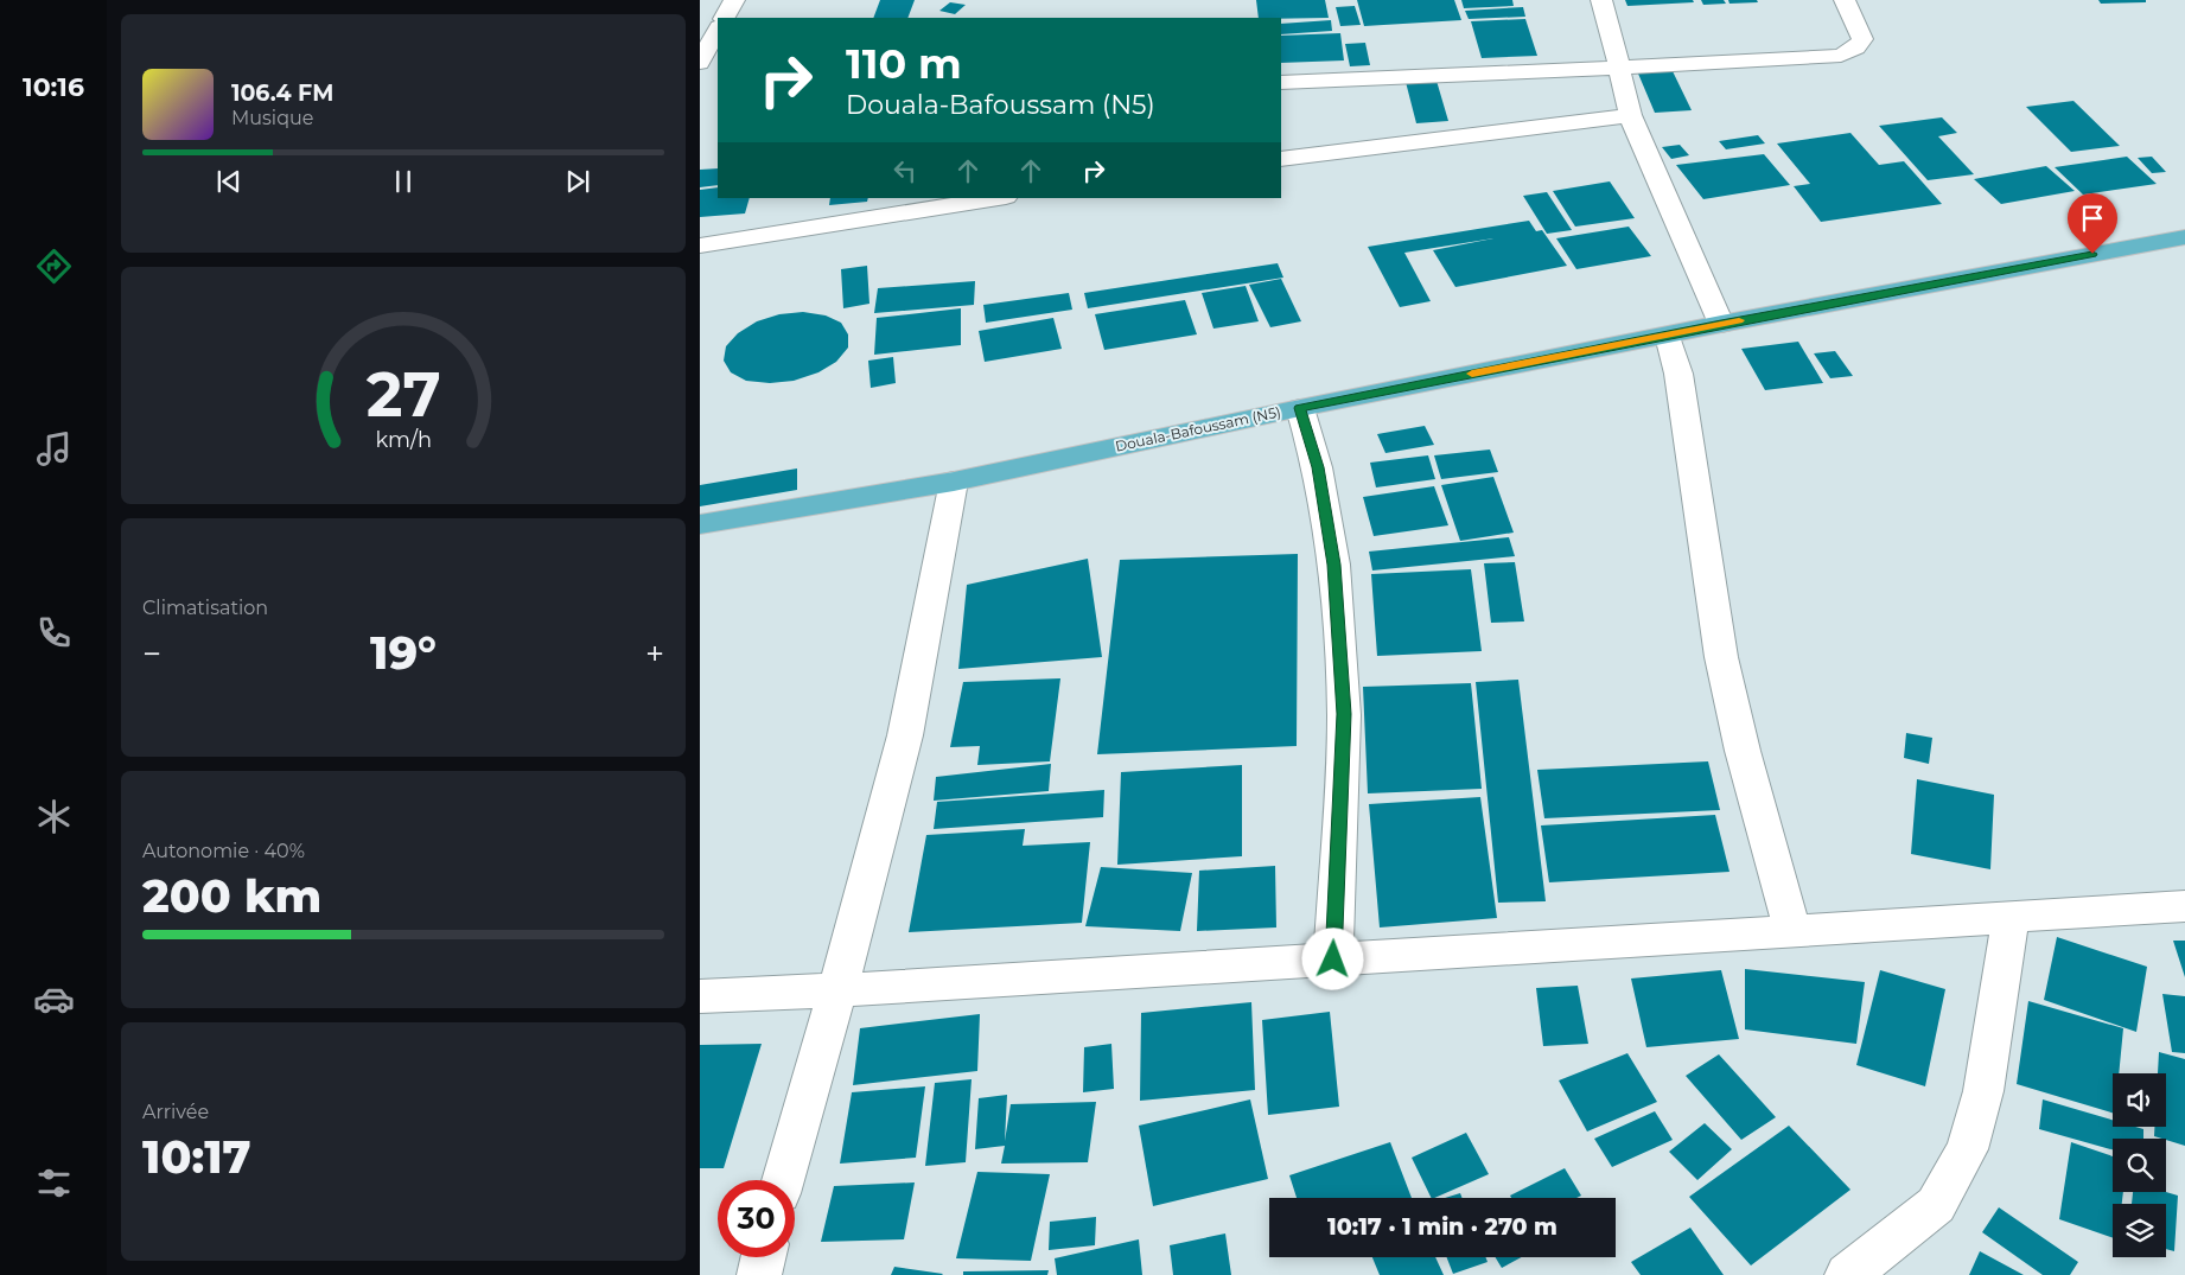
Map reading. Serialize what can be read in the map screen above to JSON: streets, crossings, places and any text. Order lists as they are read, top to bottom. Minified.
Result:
{"streets":{"highway":["Douala-Bafoussam (N5)"]},"page":{"tabs":"10:16","turn":["110 m","Douala-Bafoussam (N5)"],"song":["106.4 FM","Musique"],"tile":["Climatisation",["Autonomie · 40%","200 km"],["Arrivée","10:17"]],"heat":["−","19°","+"],"limit":"30","trip":"10:17 · 1 min · 270 m","gauge":["27","km/h"]}}
